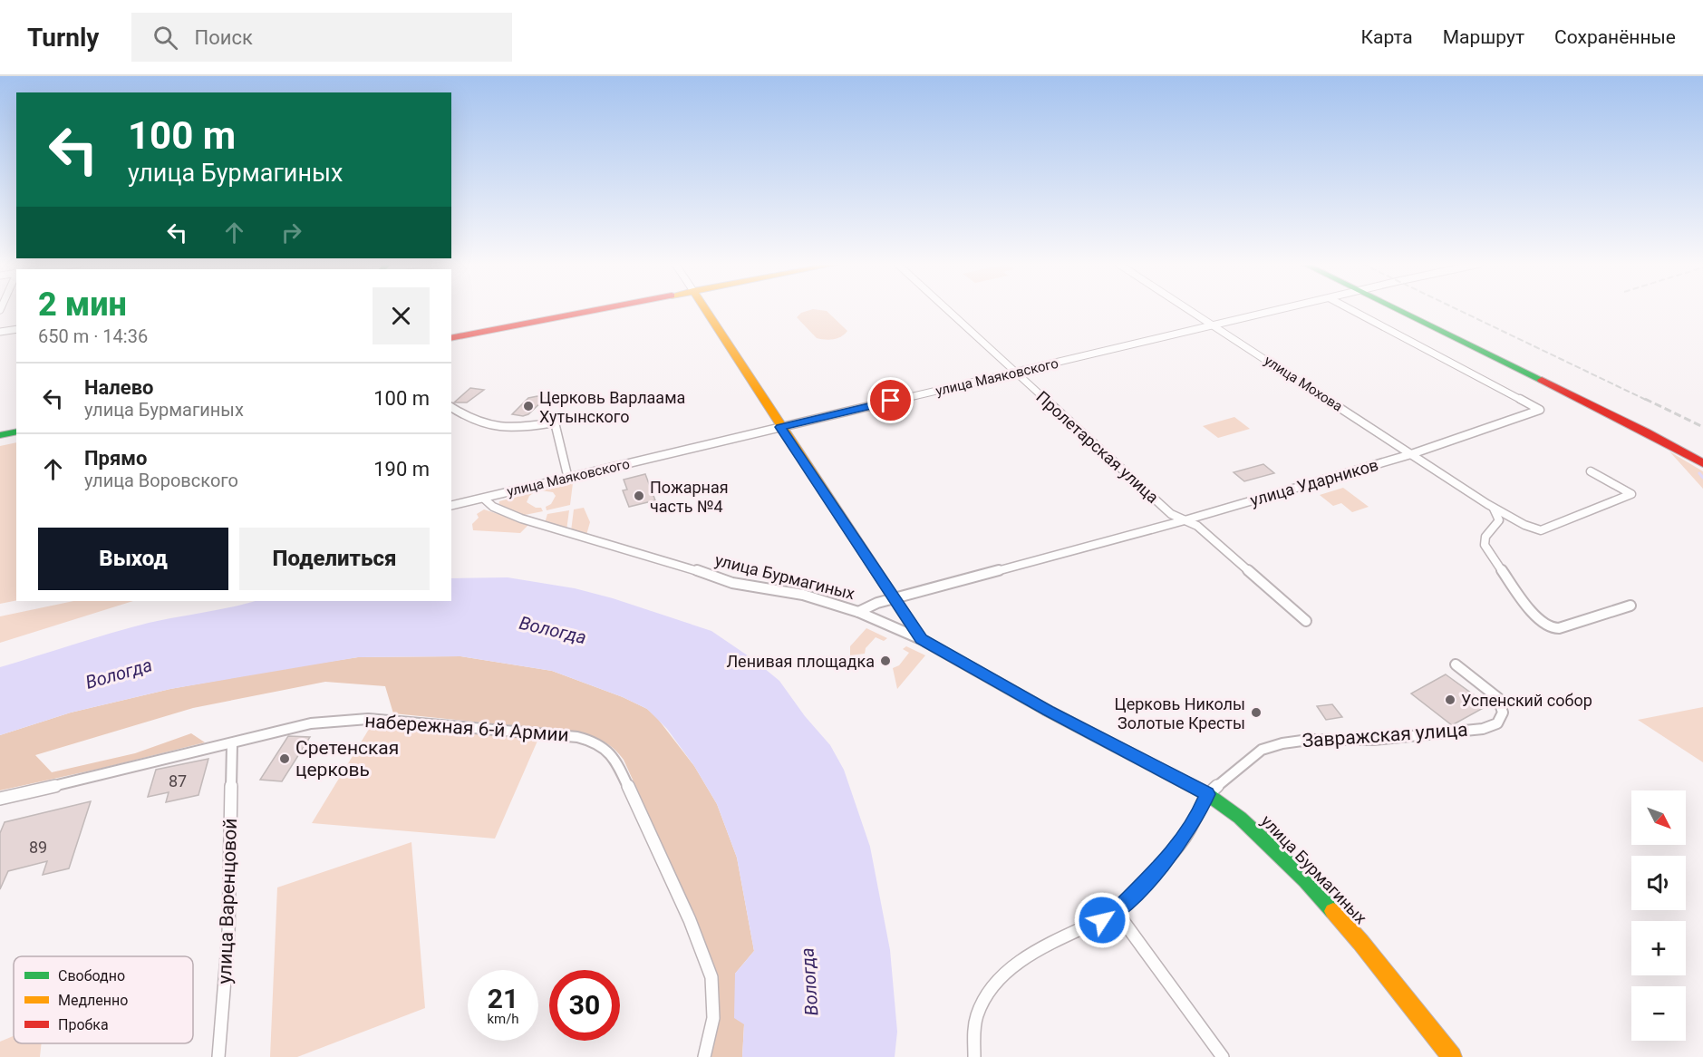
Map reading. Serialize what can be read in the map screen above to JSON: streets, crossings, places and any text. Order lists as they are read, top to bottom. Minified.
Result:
{"streets":{"main road":["улица Бурмагиных"],"street":["улица Маяковского","улица Мохова","Пролетарская улица","улица Ударников","набережная 6-й Армии","Завражская улица","улица Варенцовой"]},"crossings":[["улица Маяковского","улица Мохова"],["улица Маяковского","Пролетарская улица"],["улица Маяковского","улица Бурмагиных"],["улица Мохова","улица Ударников"],["Пролетарская улица","улица Ударников"],["улица Ударников","улица Бурмагиных"],["улица Бурмагиных","Завражская улица"],["набережная 6-й Армии","улица Варенцовой"]],"water":["Вологда"],"places":["Церковь Варлаама Хутынского","Пожарная часть №4","Ленивая площадка","Успенский собор","Церковь Николы Золотые Кресты","Сретенская церковь"],"house_numbers":["87","89"],"legend":["Свободно","Медленно","Пробка"],"north":"bottom right","page":{"header":"Turnly","search":"Поиск","nav":["Карта","Маршрут","Сохранённые"],"turn":["100 m","улица Бурмагиных"],"heading":["2 мин","650 m · 14:36"],"list":[{"name":"Налево","note":"улица Бурмагиных","value":"100 m"},{"name":"Прямо","note":"улица Воровского","value":"190 m"}],"buttons":["Выход","Поделиться"],"map_buttons":["+","−"],"speed":"21 km/h","limit":"30"}}
